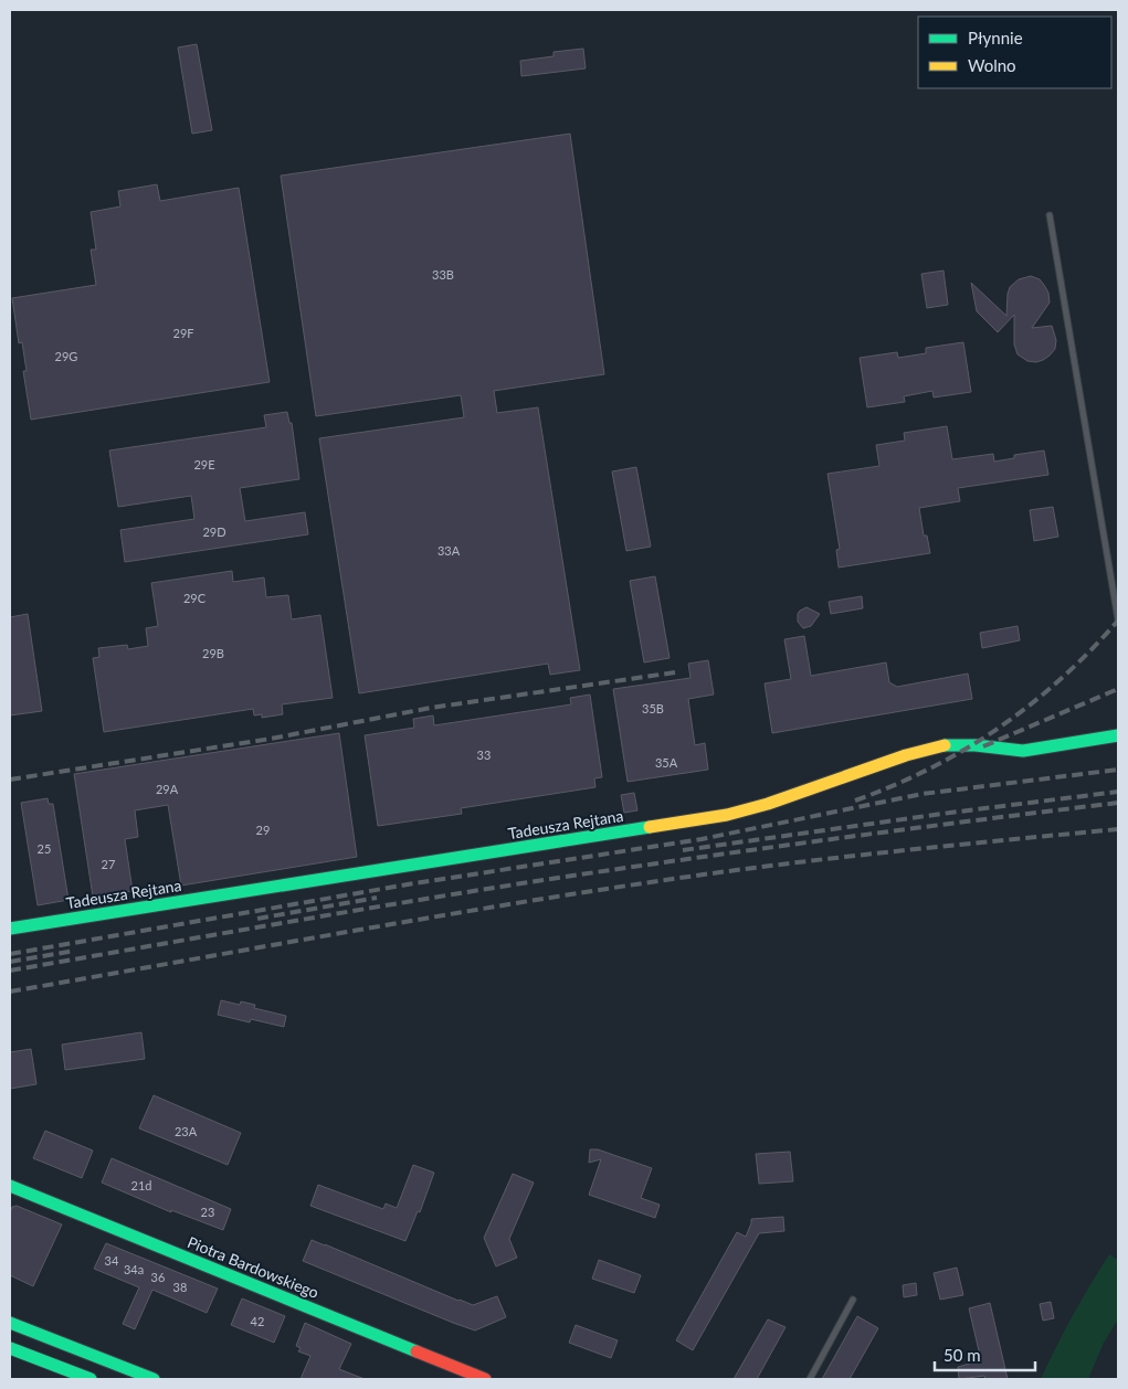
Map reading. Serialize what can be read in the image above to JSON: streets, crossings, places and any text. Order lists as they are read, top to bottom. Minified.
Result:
{"streets":{"street":["Tadeusza Rejtana","Piotra Bardowskiego"]},"house_numbers":["33B","29F","29G","29E","29D","33A","29C","29B","35B","33","35A","29A","29","25","27","23A","21d","23","34","34a","36","38","42"],"legend":["Płynnie","Wolno"],"scale_bar":"50 m"}
